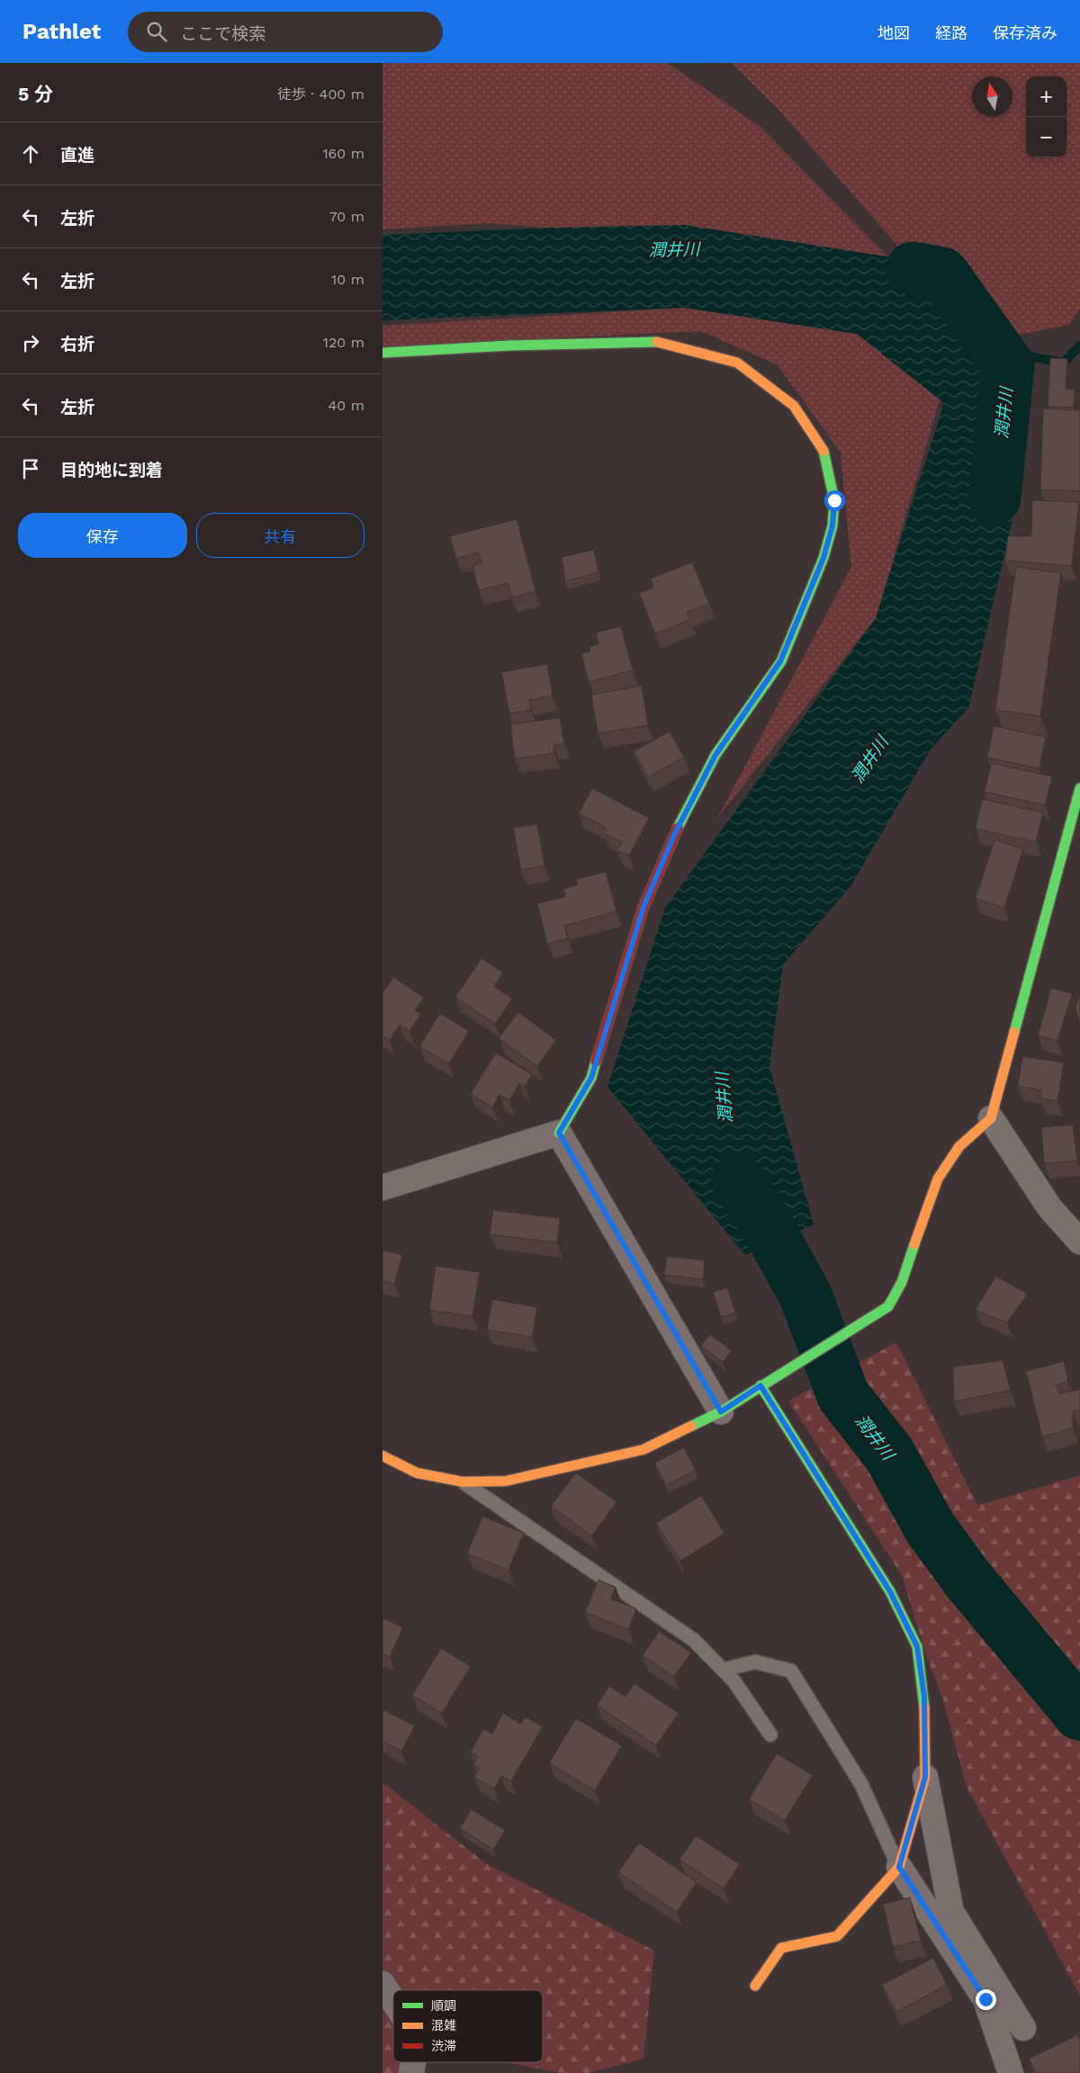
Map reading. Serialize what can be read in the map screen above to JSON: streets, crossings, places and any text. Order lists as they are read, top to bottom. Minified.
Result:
{"water":["潤井川"],"legend":["順調","混雑","渋滞"],"north":"top","page":{"header":"Pathlet","search":"ここで検索","nav":["地図","経路","保存済み"],"heading":["5 分","徒歩 · 400 m"],"map_buttons":["+","−"],"list":[["直進","160 m"],["左折","70 m"],["左折","10 m"],["右折","120 m"],["左折","40 m"],"目的地に到着"],"buttons":["保存","共有"]}}
